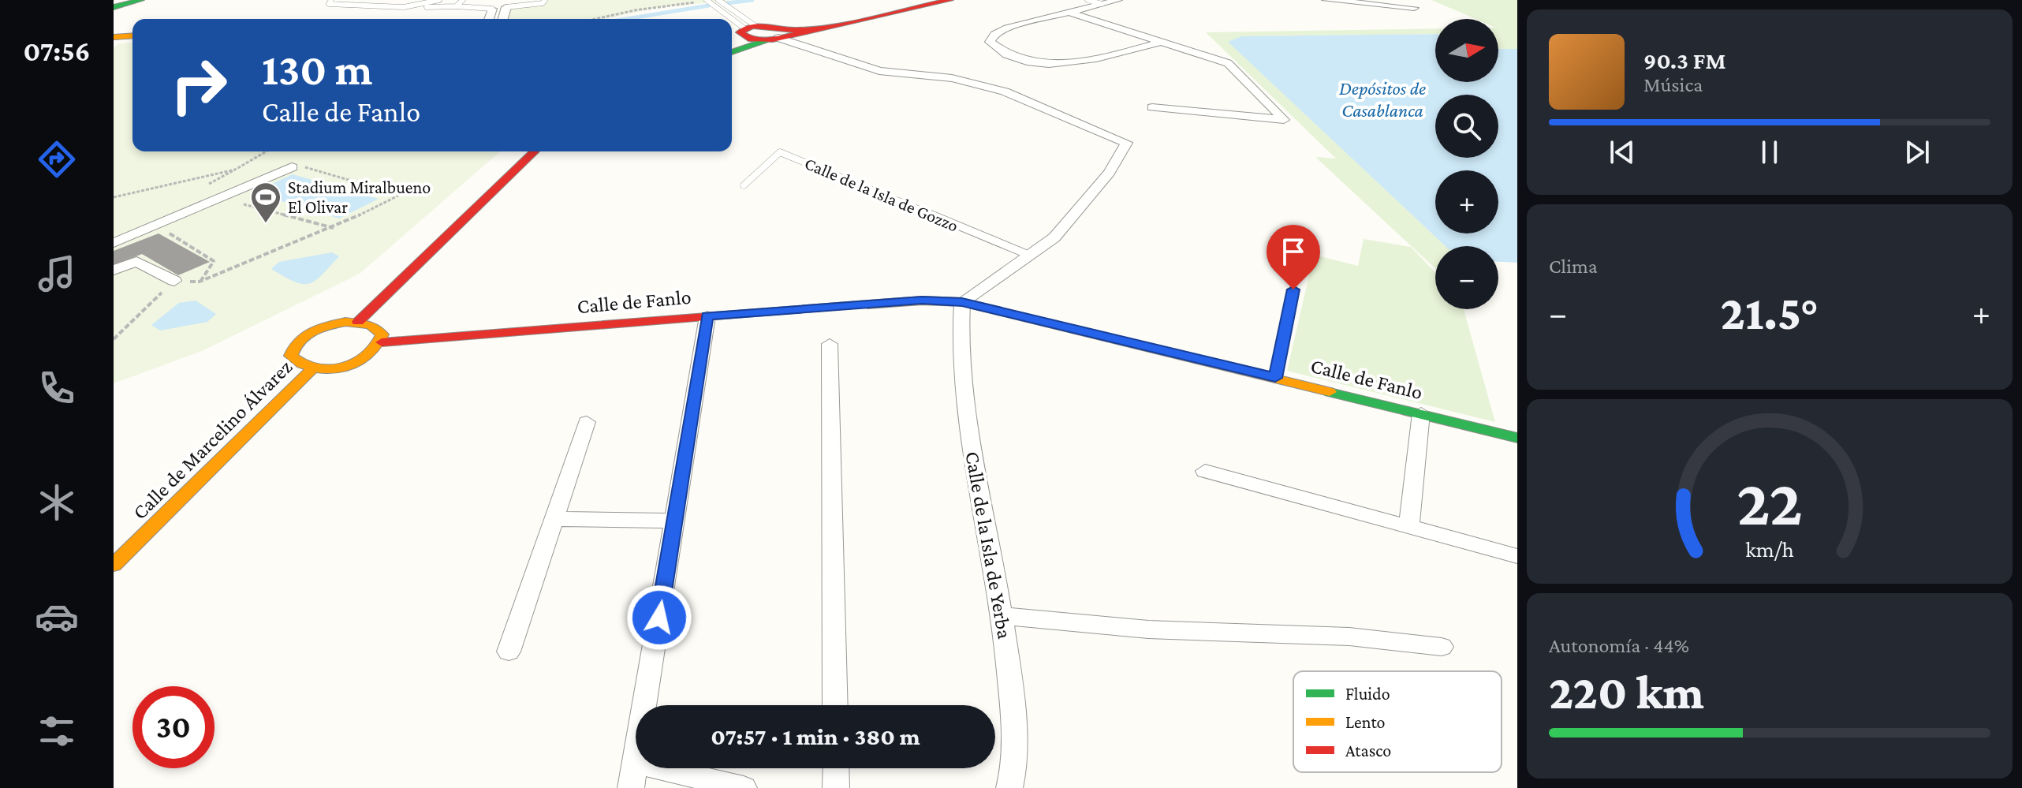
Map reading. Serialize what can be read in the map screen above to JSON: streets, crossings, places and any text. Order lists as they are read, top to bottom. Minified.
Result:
{"streets":{"street":["Calle de Fanlo","Calle de Marcelino Álvarez","Calle de la Isla de Yerba"],"lane":["Calle de la Isla de Gozzo"]},"crossings":[["Calle de Fanlo","Calle de la Isla de Yerba"]],"water":["Depósitos de Casablanca"],"places":{"sports":["Stadium Miralbueno El Olivar"]},"legend":["Fluido","Lento","Atasco"],"north":"right","page":{"tabs":"07:56","map_buttons":["+","−"],"turn":["130 m","Calle de Fanlo"],"song":["90.3 FM","Música"],"tile":["Clima",["Autonomía · 44%","220 km"]],"heat":["−","21.5°","+"],"limit":"30","trip":"07:57 · 1 min · 380 m","gauge":["22","km/h"]}}
